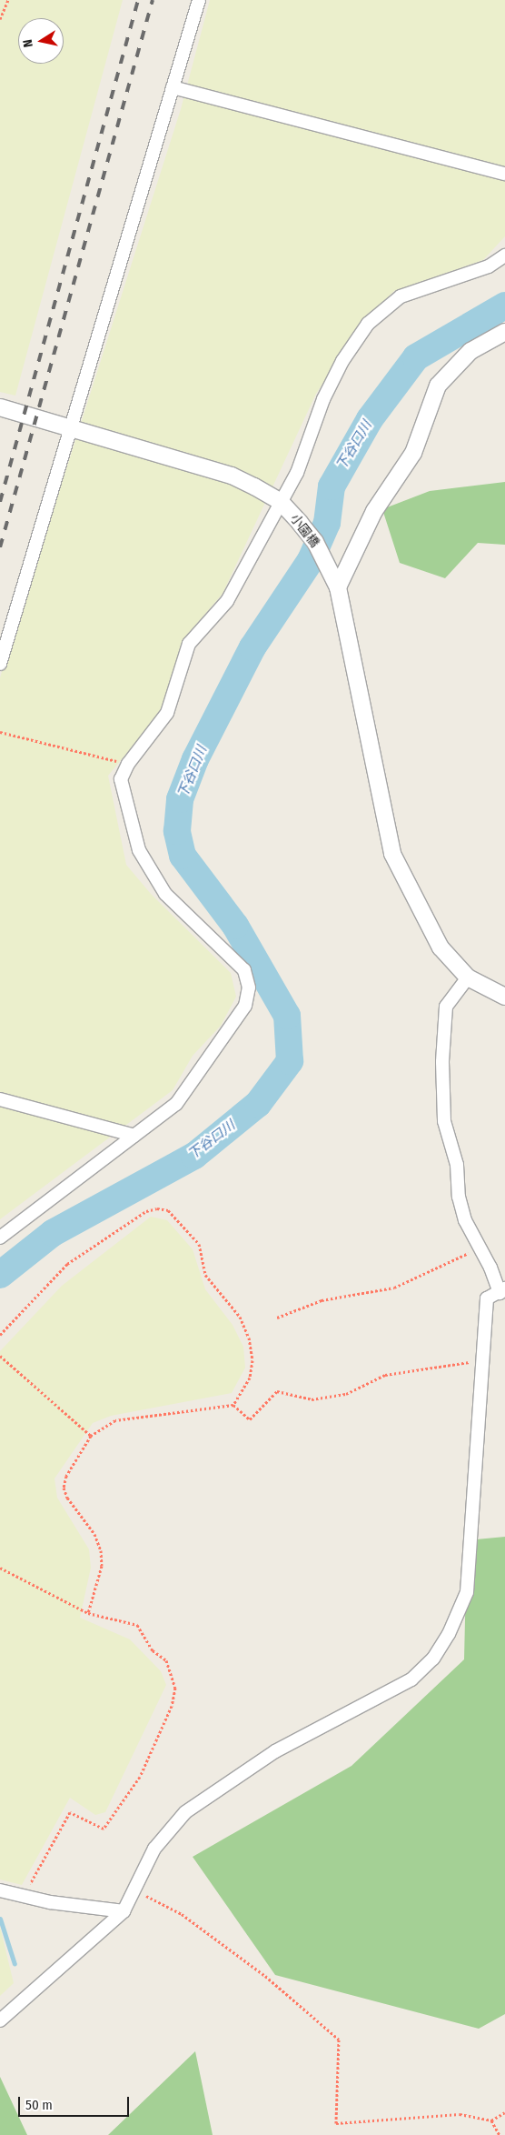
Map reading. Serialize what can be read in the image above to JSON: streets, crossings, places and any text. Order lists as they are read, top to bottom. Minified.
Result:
{"streets":{"street":["小園橋"]},"water":["下谷口川"],"scale_bar":"50 m","north":"left"}
